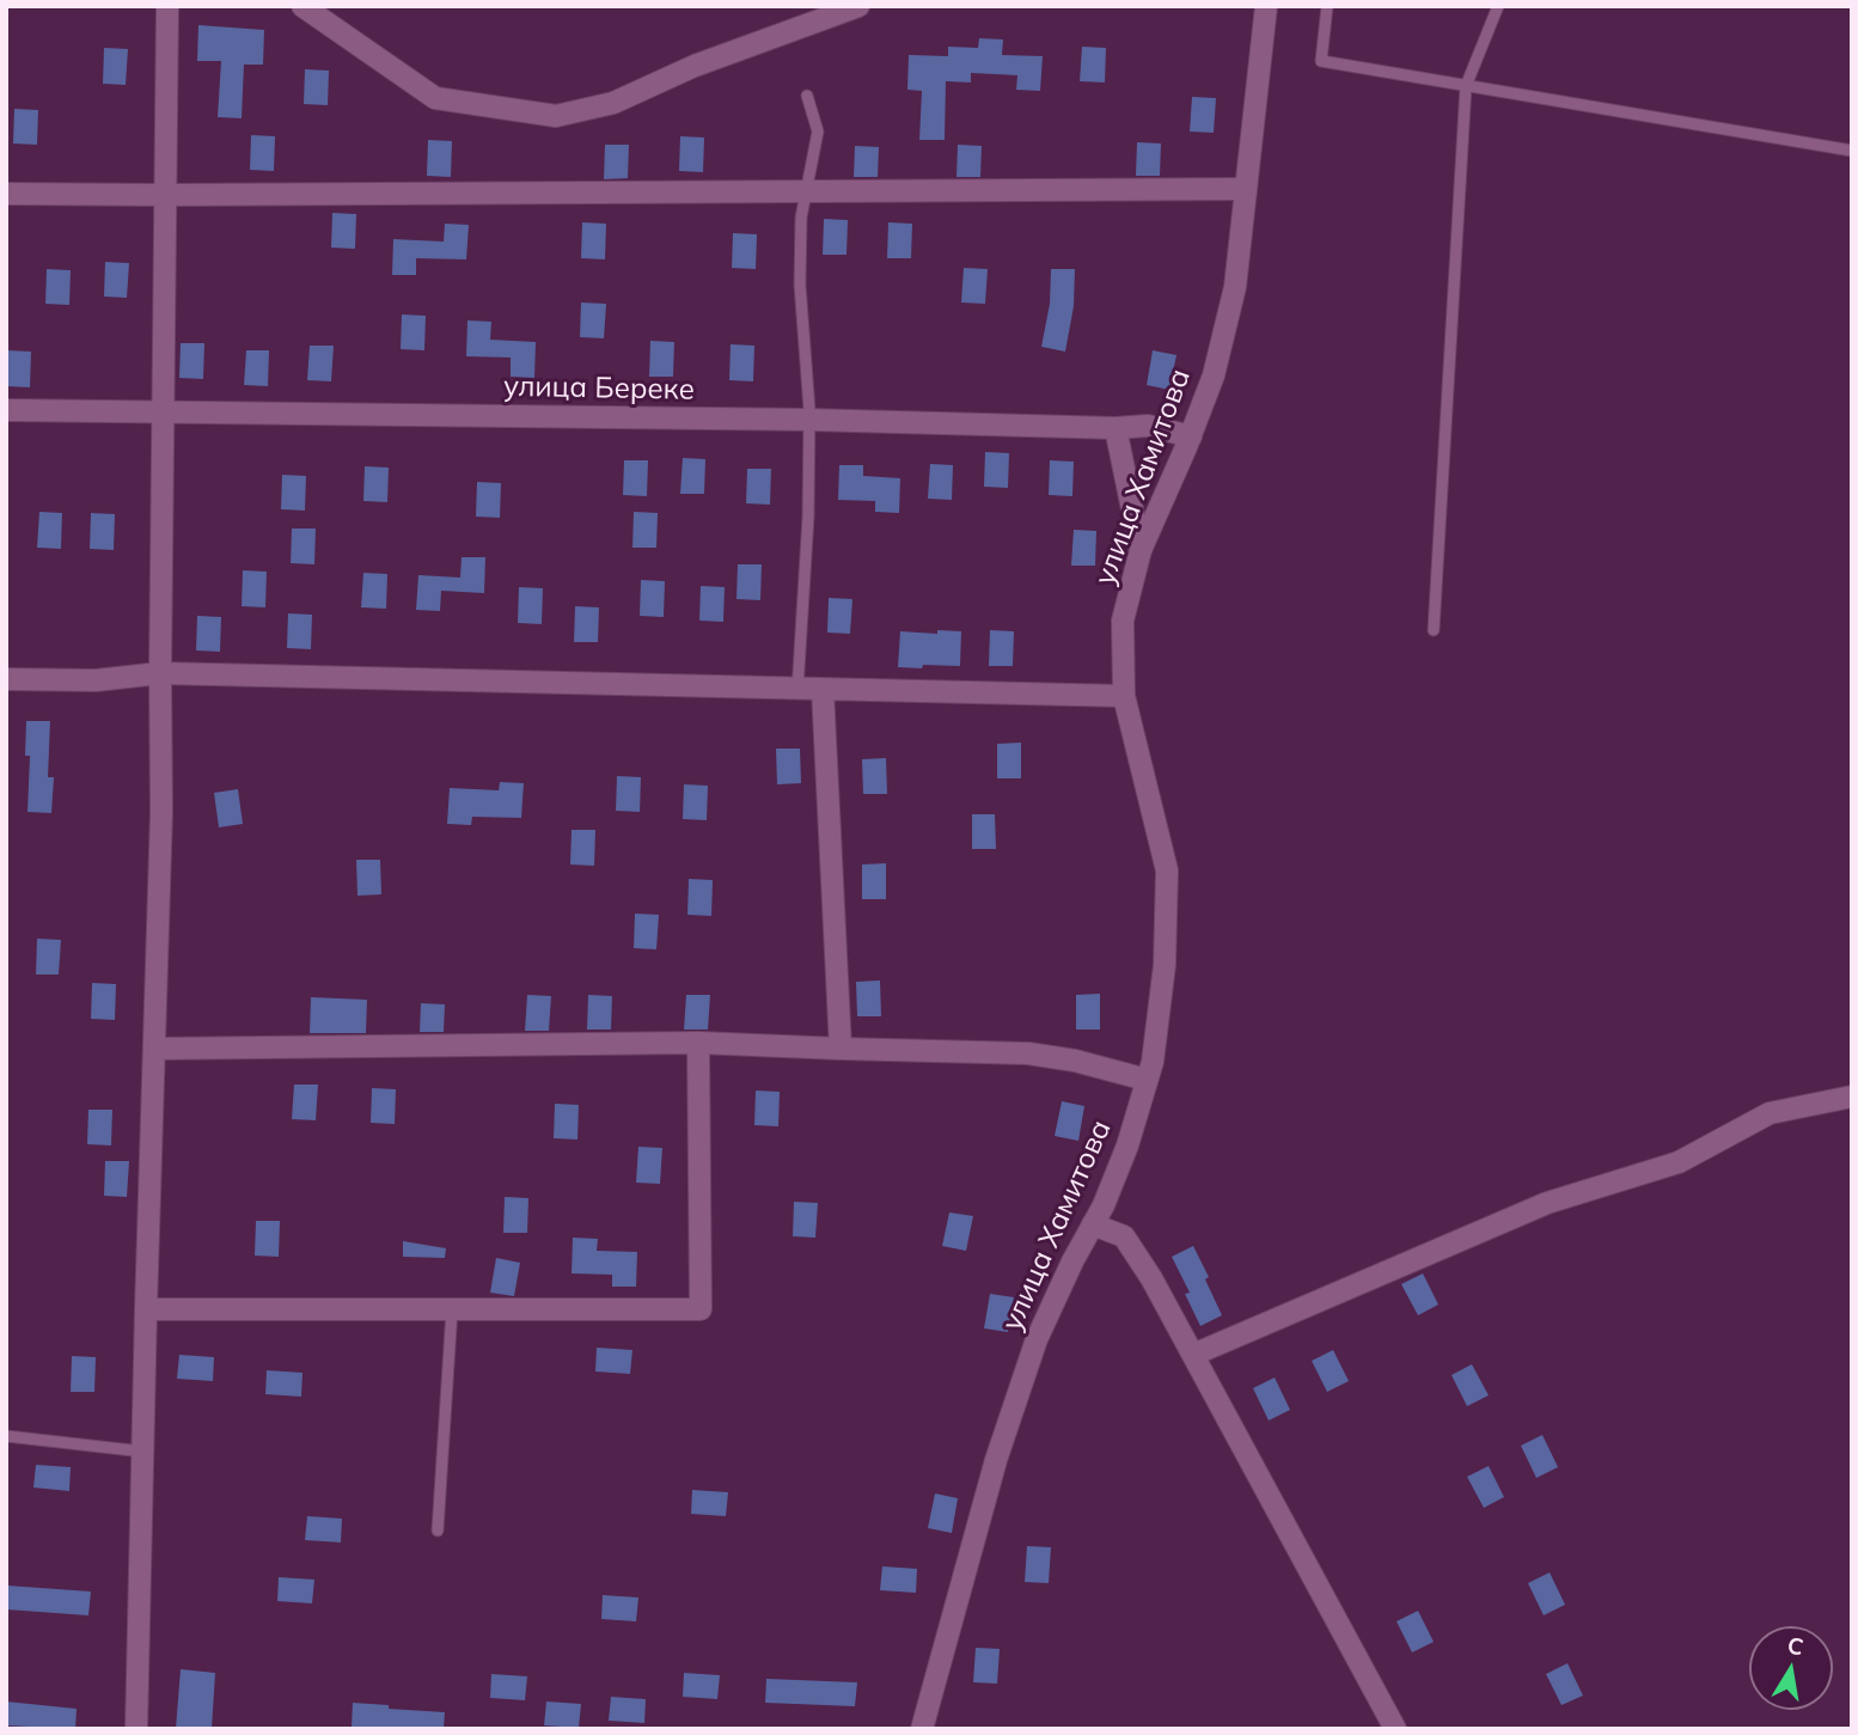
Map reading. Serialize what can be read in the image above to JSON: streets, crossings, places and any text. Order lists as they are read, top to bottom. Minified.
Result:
{"streets":{"street":["улица Береке","улица Хамитова"]},"crossings":[["улица Береке","улица Хамитова"]],"north":"top"}
